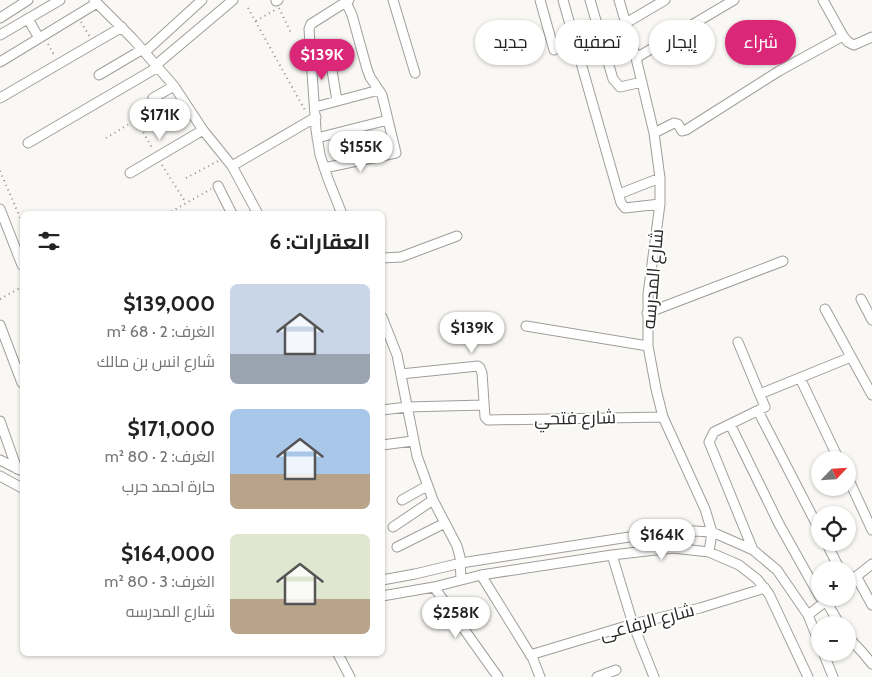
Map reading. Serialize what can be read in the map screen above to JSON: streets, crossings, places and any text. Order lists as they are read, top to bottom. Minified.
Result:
{"streets":{"street":["شارع المدرسه","شارع فتحي","شارع الرفاعى"]},"crossings":[["شارع المدرسه","شارع فتحي"]],"north":"top right","page":{"chip":["شراء","إيجار","تصفية","جديد"],"price":["$139K","$171K","$155K","$139K","$164K","$258K"],"heading":"العقارات: 6","list":[{"name":"$139,000","note":"الغرف: 2 · 68 m² · شارع انس بن مالك"},{"name":"$171,000","note":"الغرف: 2 · 80 m² · حارة احمد حرب"},{"name":"$164,000","note":"الغرف: 3 · 80 m² · شارع المدرسه"}],"map_buttons":["+","−"]}}
